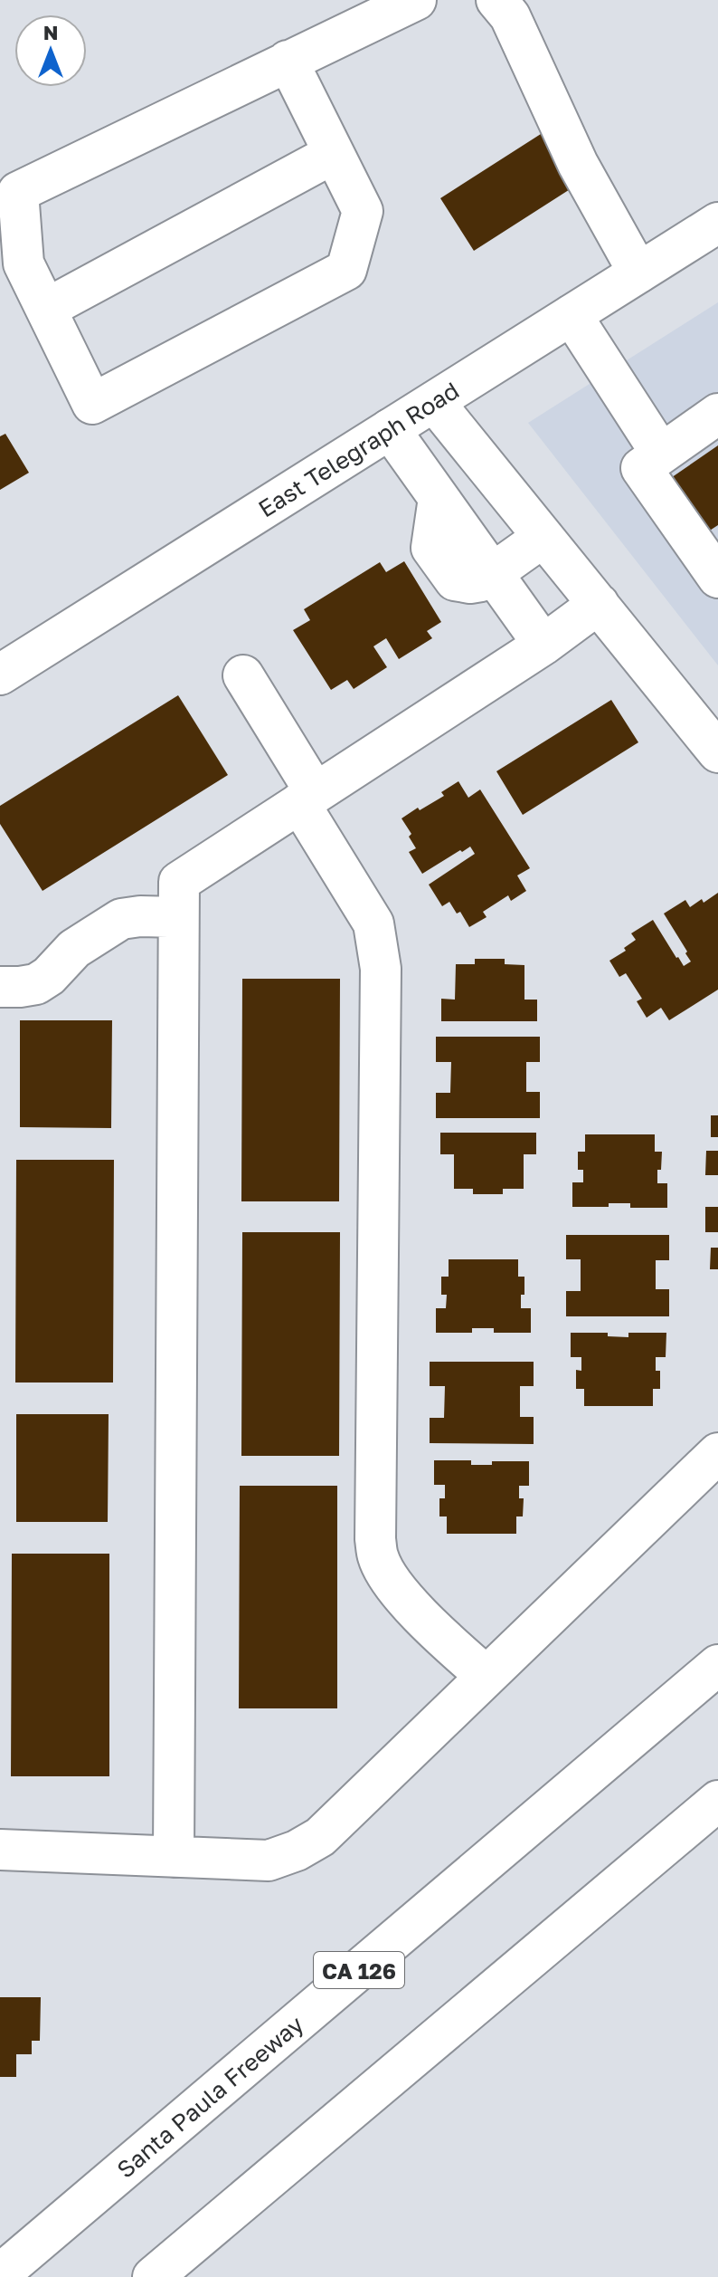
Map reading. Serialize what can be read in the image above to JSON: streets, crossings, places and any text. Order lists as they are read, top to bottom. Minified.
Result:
{"streets":{"main road":["East Telegraph Road","CA 126","Santa Paula Freeway"]},"north":"top"}
